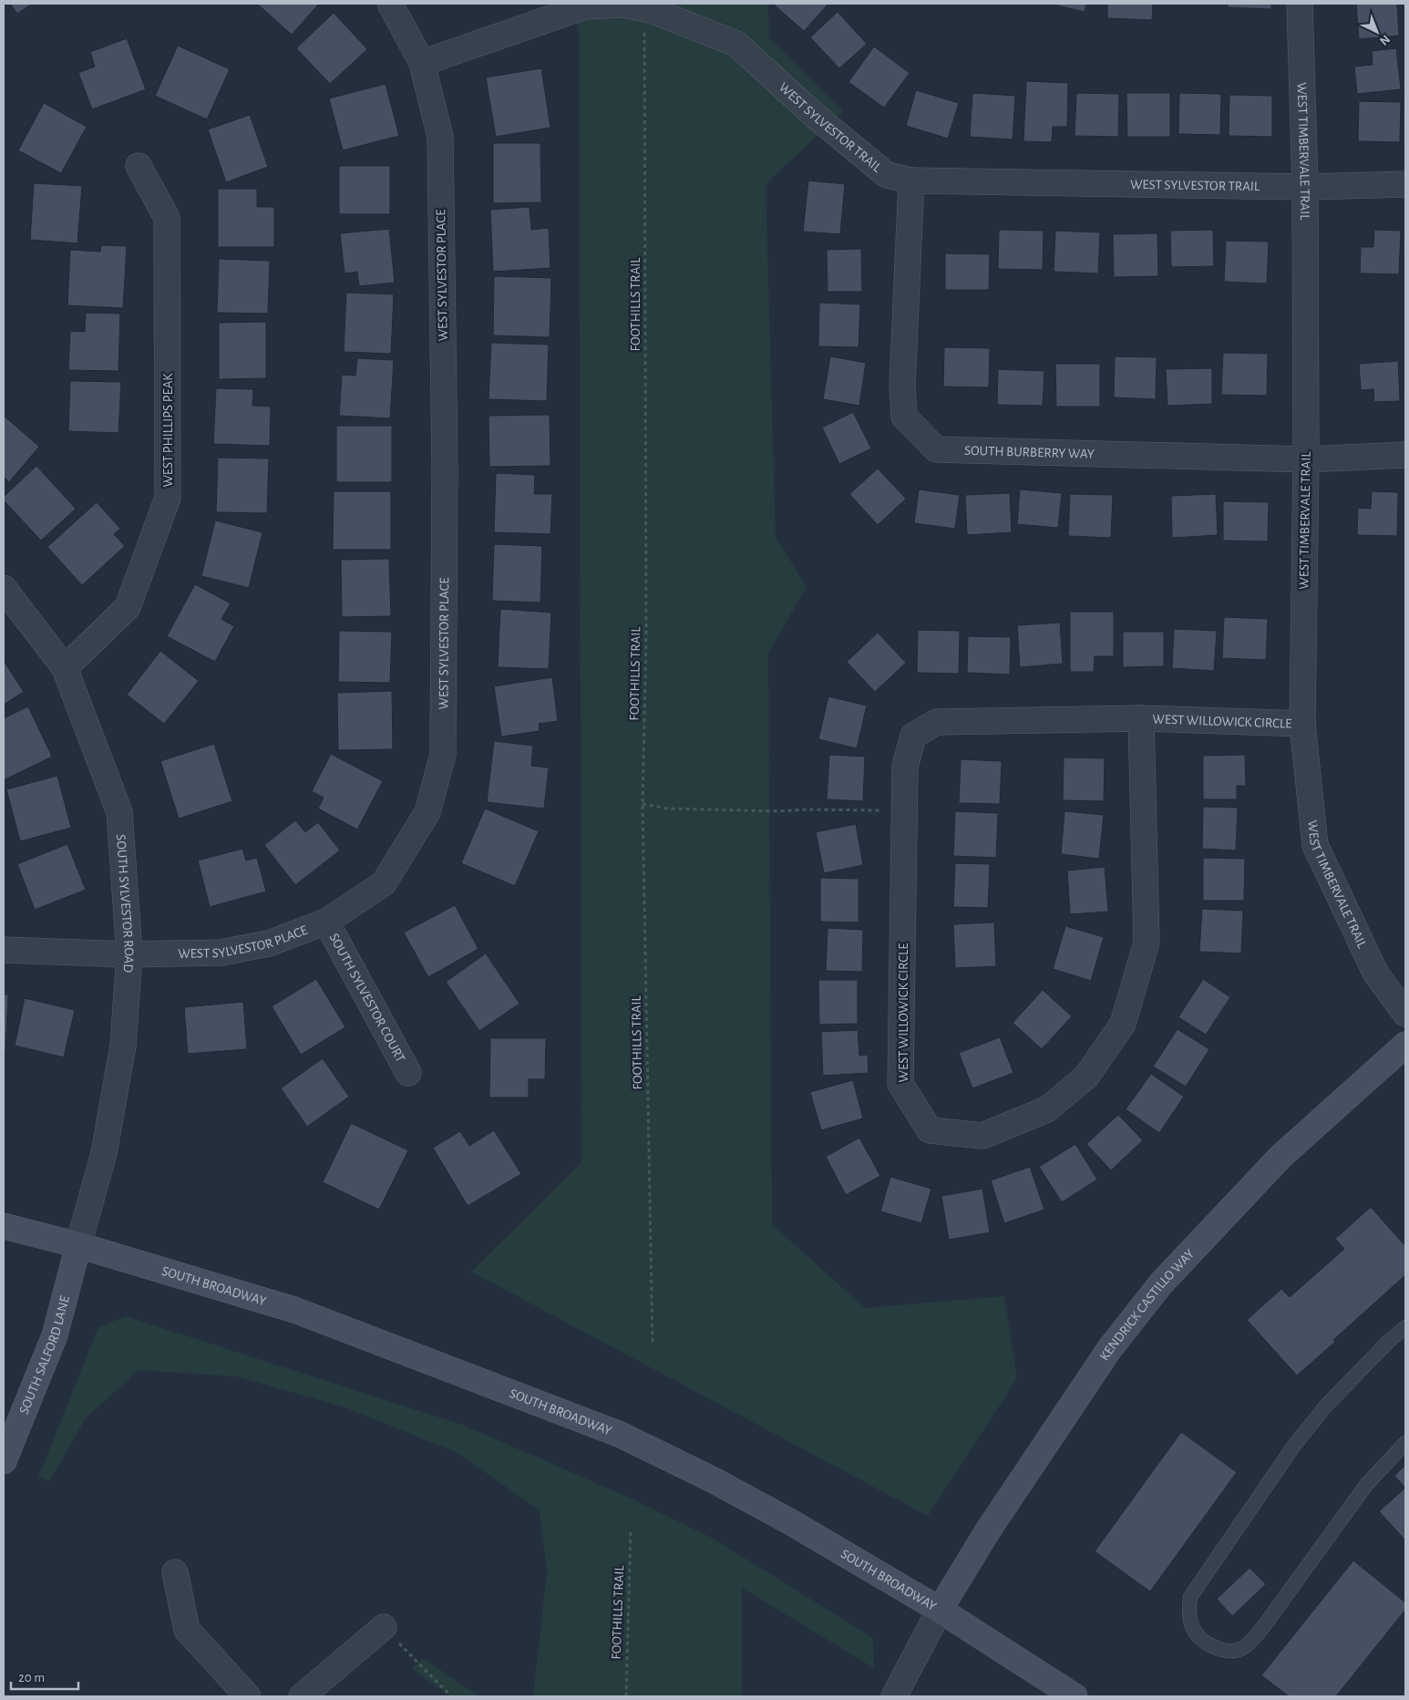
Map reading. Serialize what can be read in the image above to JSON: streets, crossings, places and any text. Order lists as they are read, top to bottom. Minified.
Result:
{"streets":{"main road":["SOUTH BROADWAY","KENDRICK CASTILLO WAY","SOUTH SALFORD LANE"],"street":["WEST SYLVESTOR TRAIL","WEST TIMBERVALE TRAIL","WEST SYLVESTOR PLACE","WEST PHILLIPS PEAK","SOUTH BURBERRY WAY","WEST WILLOWICK CIRCLE","SOUTH SYLVESTOR ROAD","SOUTH SYLVESTOR COURT"],"path":["FOOTHILLS TRAIL"]},"crossings":[["WEST SYLVESTOR TRAIL","WEST TIMBERVALE TRAIL"],["WEST SYLVESTOR TRAIL","WEST SYLVESTOR PLACE"],["WEST SYLVESTOR TRAIL","FOOTHILLS TRAIL"],["WEST SYLVESTOR TRAIL","SOUTH BURBERRY WAY"],["WEST TIMBERVALE TRAIL","SOUTH BURBERRY WAY"],["WEST TIMBERVALE TRAIL","WEST WILLOWICK CIRCLE"],["WEST SYLVESTOR PLACE","SOUTH SYLVESTOR ROAD"],["WEST SYLVESTOR PLACE","SOUTH SYLVESTOR COURT"],["WEST PHILLIPS PEAK","SOUTH SYLVESTOR ROAD"],["SOUTH SYLVESTOR ROAD","SOUTH BROADWAY"],["SOUTH SYLVESTOR ROAD","SOUTH SALFORD LANE"],["SOUTH BROADWAY","KENDRICK CASTILLO WAY"],["SOUTH BROADWAY","SOUTH SALFORD LANE"]],"scale_bar":"20 m","north":"bottom right"}
